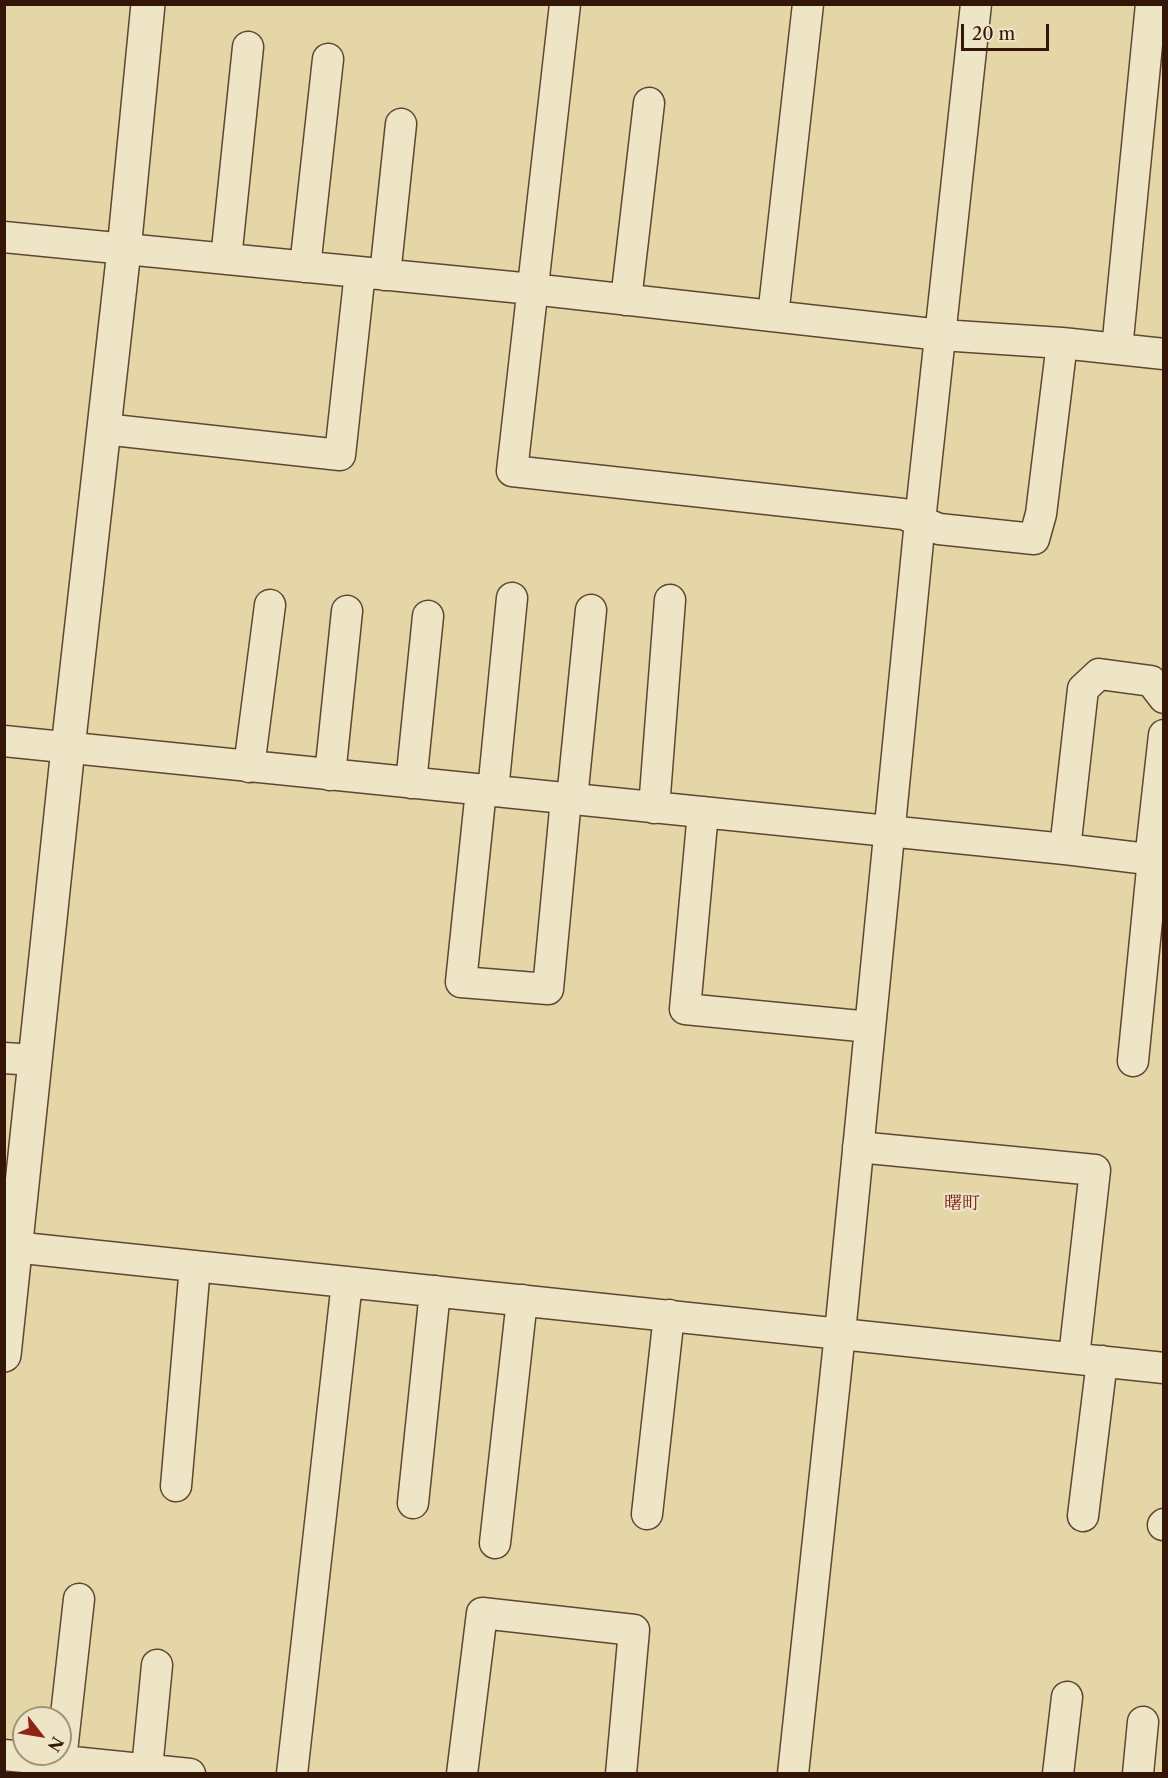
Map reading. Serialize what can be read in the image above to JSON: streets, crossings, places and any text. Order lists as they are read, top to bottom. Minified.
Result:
{"districts":["曙町"],"scale_bar":"20 m","north":"bottom right"}
